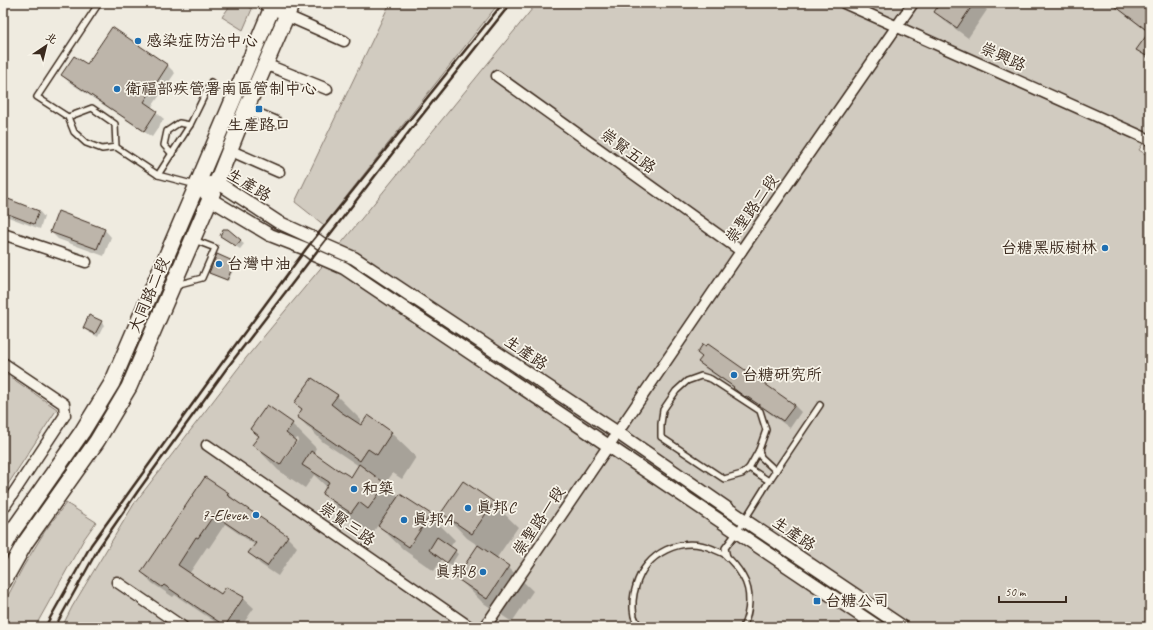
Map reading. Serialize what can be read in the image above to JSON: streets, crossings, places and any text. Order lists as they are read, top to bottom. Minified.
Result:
{"streets":{"main road":["大同路二段"],"street":["崇興路","崇賢五路","生產路","崇聖路二段","崇聖路一段","崇賢三路"]},"crossings":[["崇興路","崇聖路二段"],["崇賢五路","崇聖路二段"],["生產路","崇聖路二段"],["生產路","大同路二段"],["生產路","崇聖路一段"],["崇聖路二段","崇聖路一段"]],"places":{"other":["感染症防治中心","衛福部疾管署南區管制中心","台糖黑版樹林","台灣中油","台糖研究所","和築","真邦C","7-Eleven","真邦A","真邦B"],"transit":["生產路口","台糖公司"]},"scale_bar":"50 m","north":"top right"}
